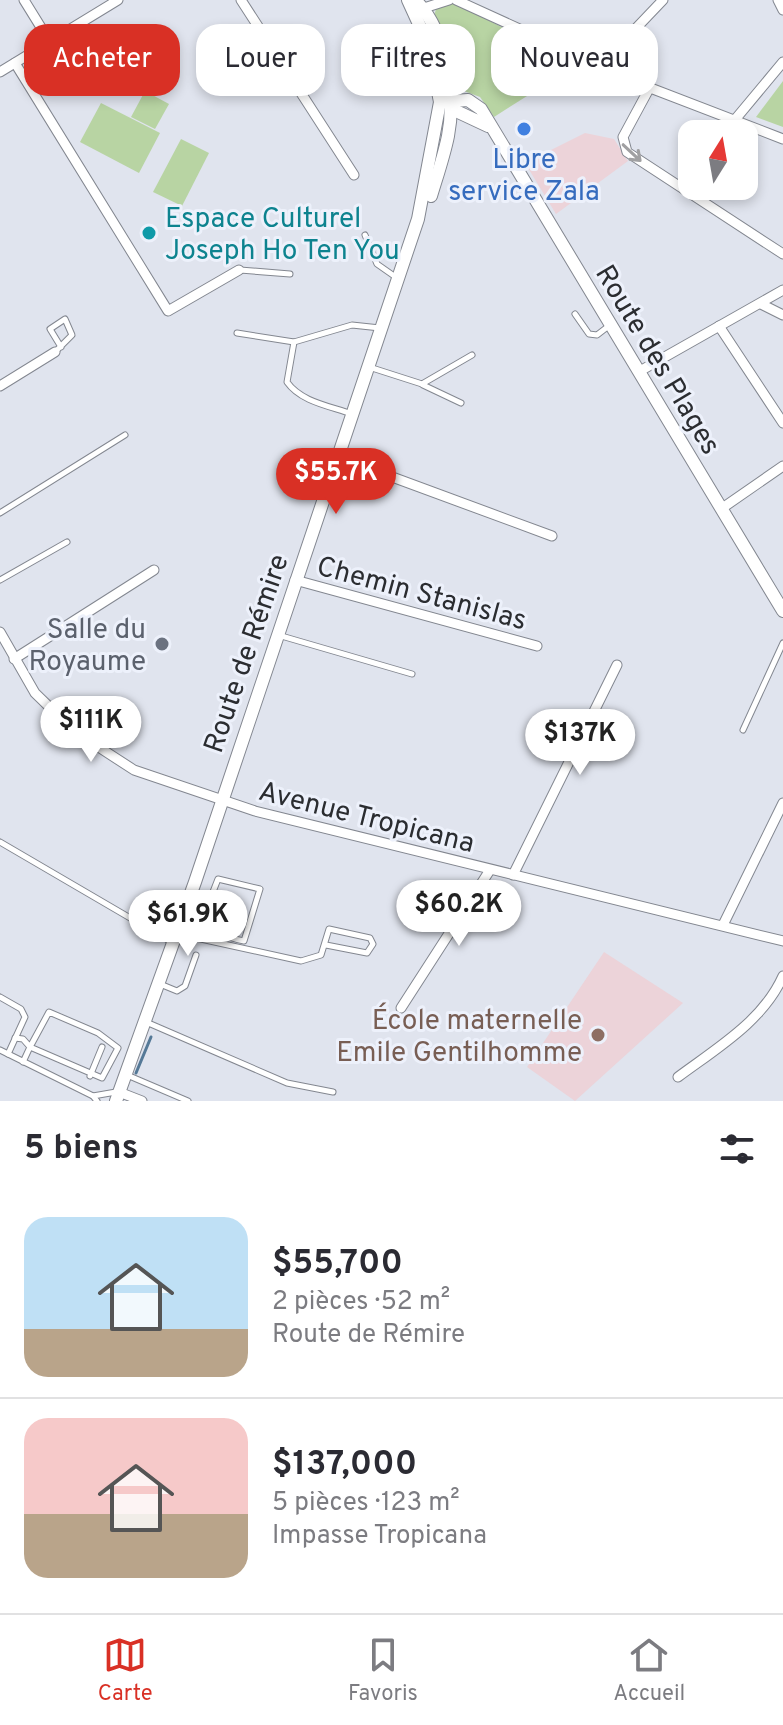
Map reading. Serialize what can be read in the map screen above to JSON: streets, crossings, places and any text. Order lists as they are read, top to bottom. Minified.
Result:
{"streets":{"main road":["Route des Plages","Route de Rémire"],"street":["Chemin Stanislas","Avenue Tropicana"]},"crossings":[["Route des Plages","Route de Rémire"],["Chemin Stanislas","Route de Rémire"],["Route de Rémire","Avenue Tropicana"]],"places":["Libre service Zala","Espace Culturel Joseph Ho Ten You","Salle du Royaume","École maternelle Emile Gentilhomme"],"north":"top","page":{"chip":["Acheter","Louer","Filtres","Nouveau"],"price":["$55.7K","$111K","$137K","$60.2K","$61.9K"],"heading":"5 biens","list":[{"name":"$55,700","note":"2 pièces · 52 m² · Route de Rémire"},{"name":"$137,000","note":"5 pièces · 123 m² · Impasse Tropicana"}],"tabs":["Carte","Favoris","Accueil"]}}
